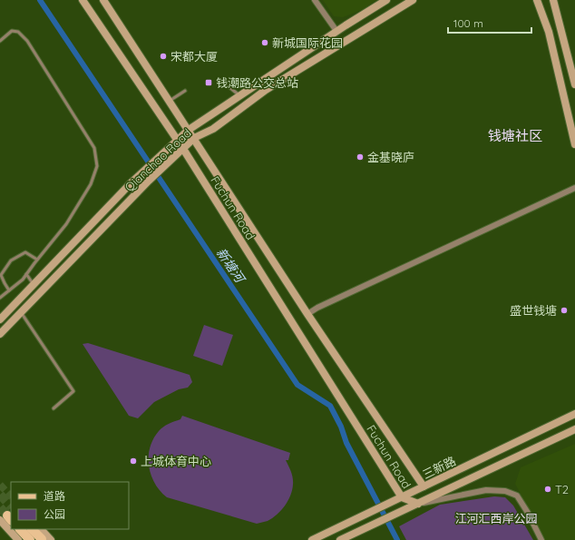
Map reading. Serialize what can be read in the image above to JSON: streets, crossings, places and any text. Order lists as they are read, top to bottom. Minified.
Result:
{"streets":{"main road":["Qianchao Road","Fuchun Road","三新路"]},"crossings":[["Qianchao Road","Fuchun Road"],["Fuchun Road","三新路"]],"districts":["钱塘社区"],"water":["新塘河"],"parks":["江河汇西岸公园"],"places":{"other":["新城国际花园","宋都大厦","金基晓庐","盛世钱塘","上城体育中心","T2"],"transit":["钱潮路公交总站"]},"legend":["道路","公园"],"scale_bar":"100 m"}
